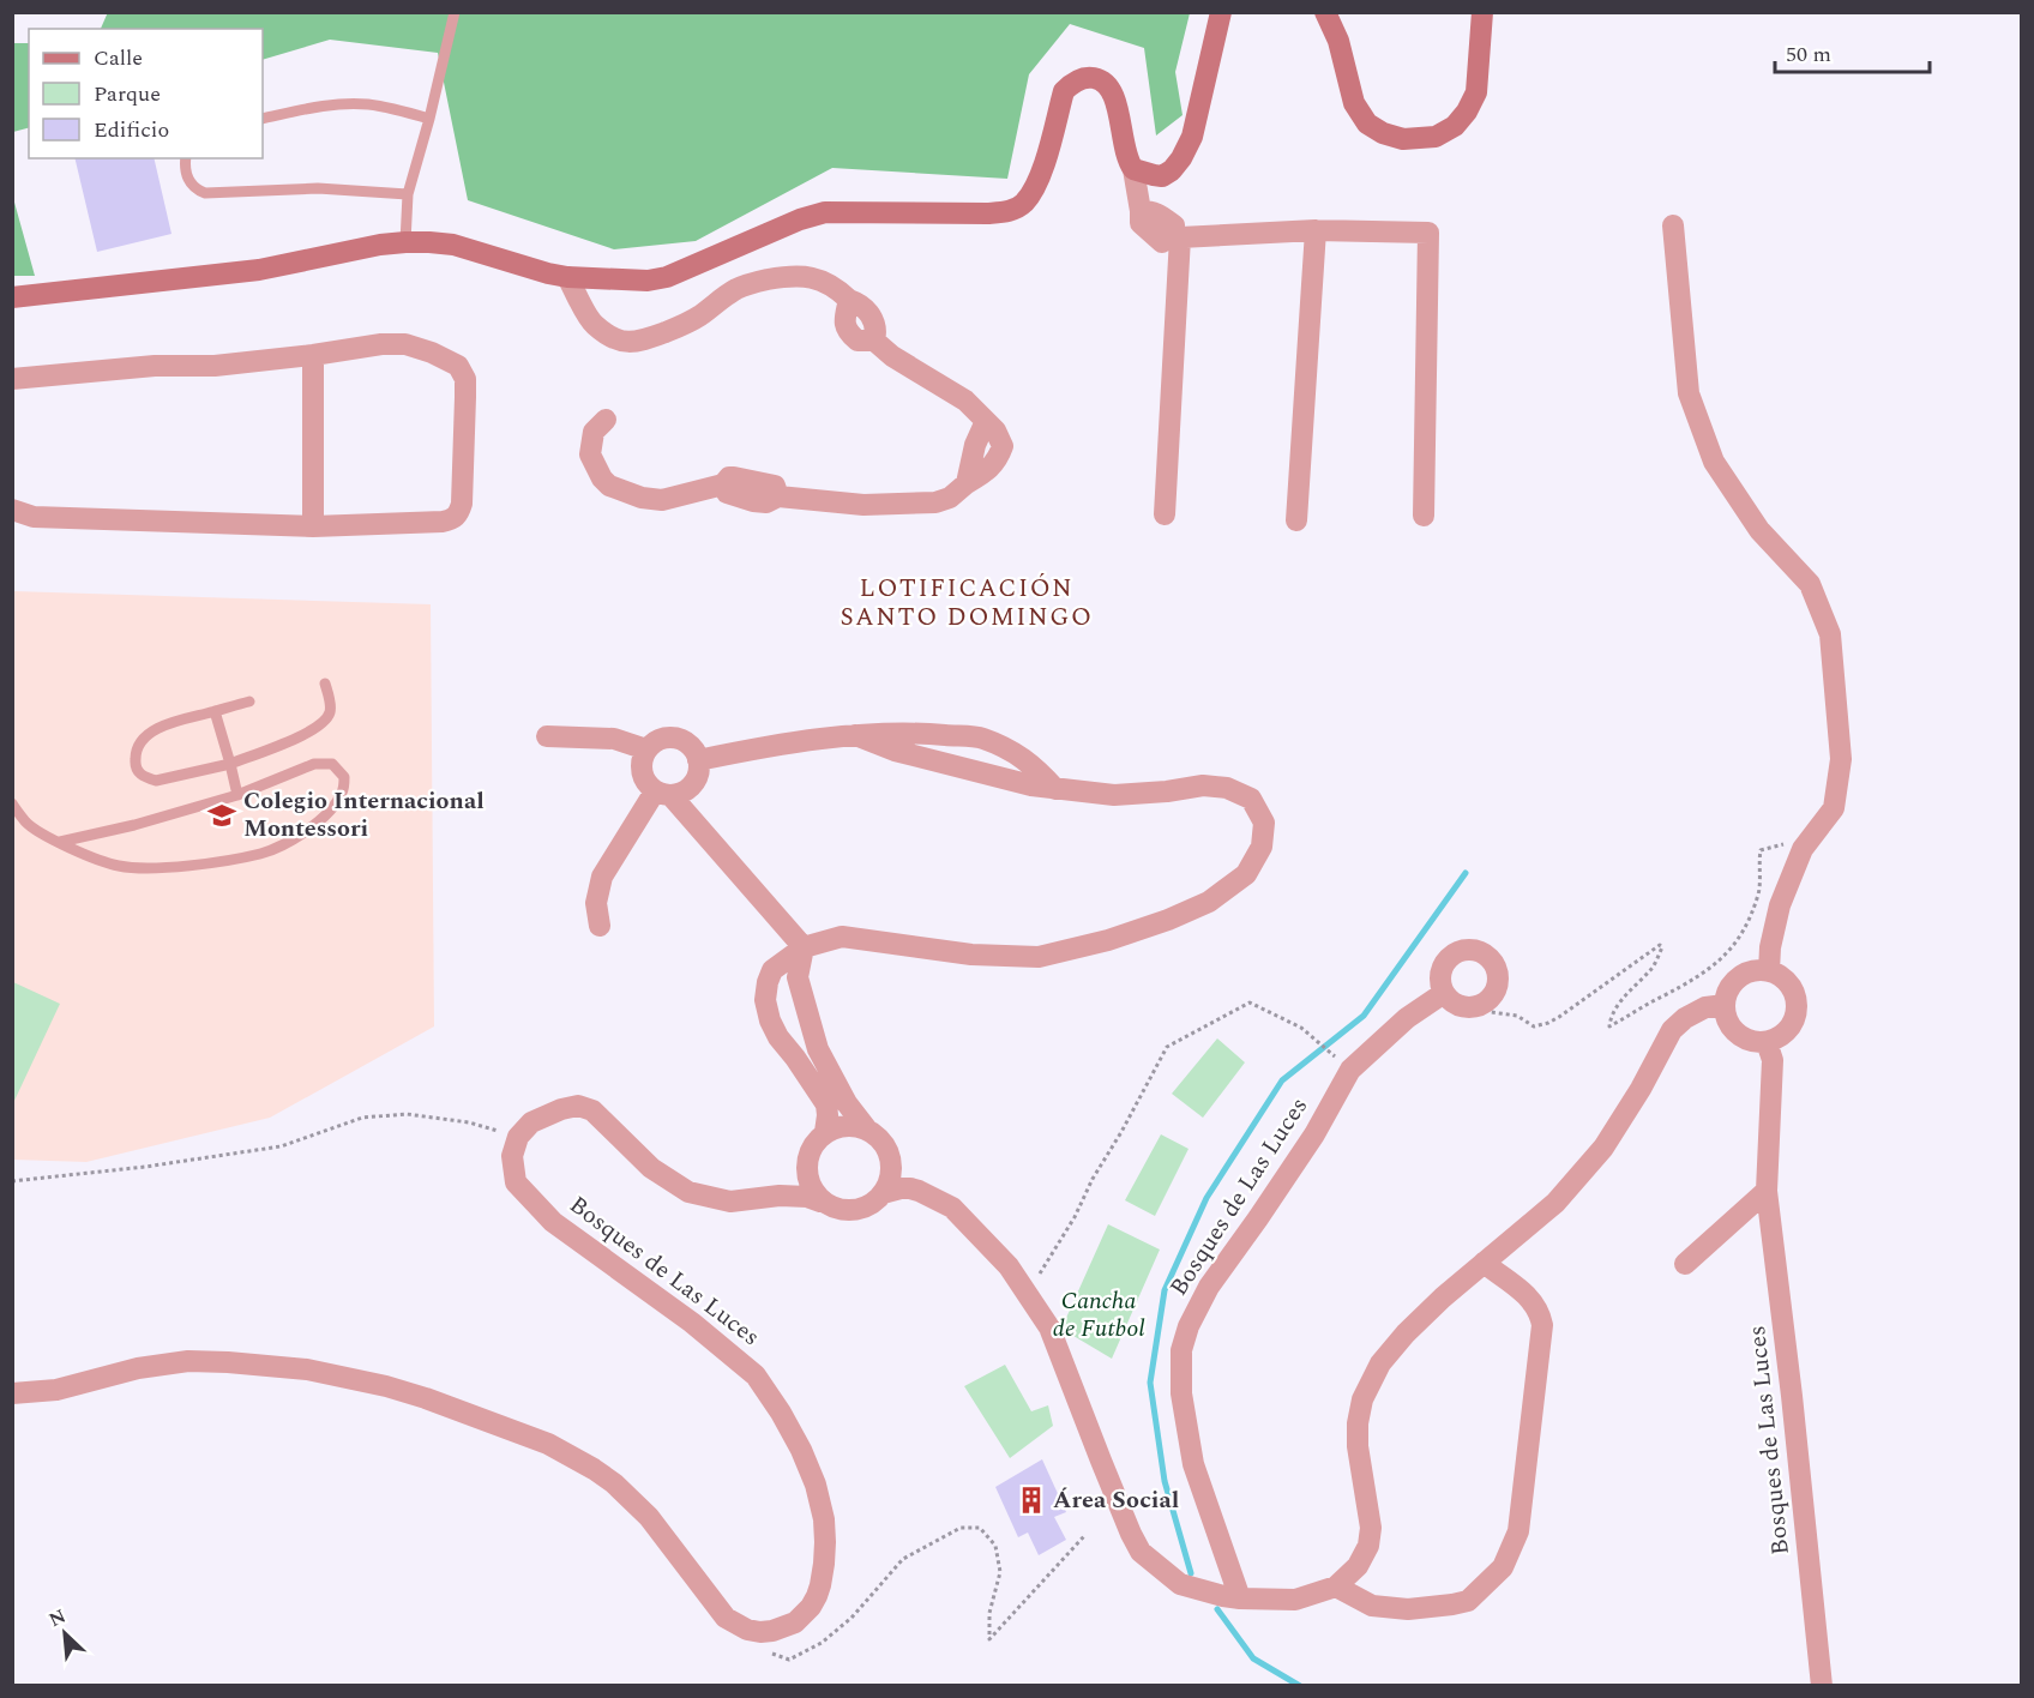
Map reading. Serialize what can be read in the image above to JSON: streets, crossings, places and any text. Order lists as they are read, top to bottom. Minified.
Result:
{"streets":{"street":["Bosques de Las Luces"]},"districts":["LOTIFICACIÓN SANTO DOMINGO"],"parks":["Cancha de Futbol"],"places":{"school or university":["Colegio Internacional Montessori"],"building":["Área Social"]},"legend":["Calle","Parque","Edificio"],"scale_bar":"50 m","north":"top left"}
